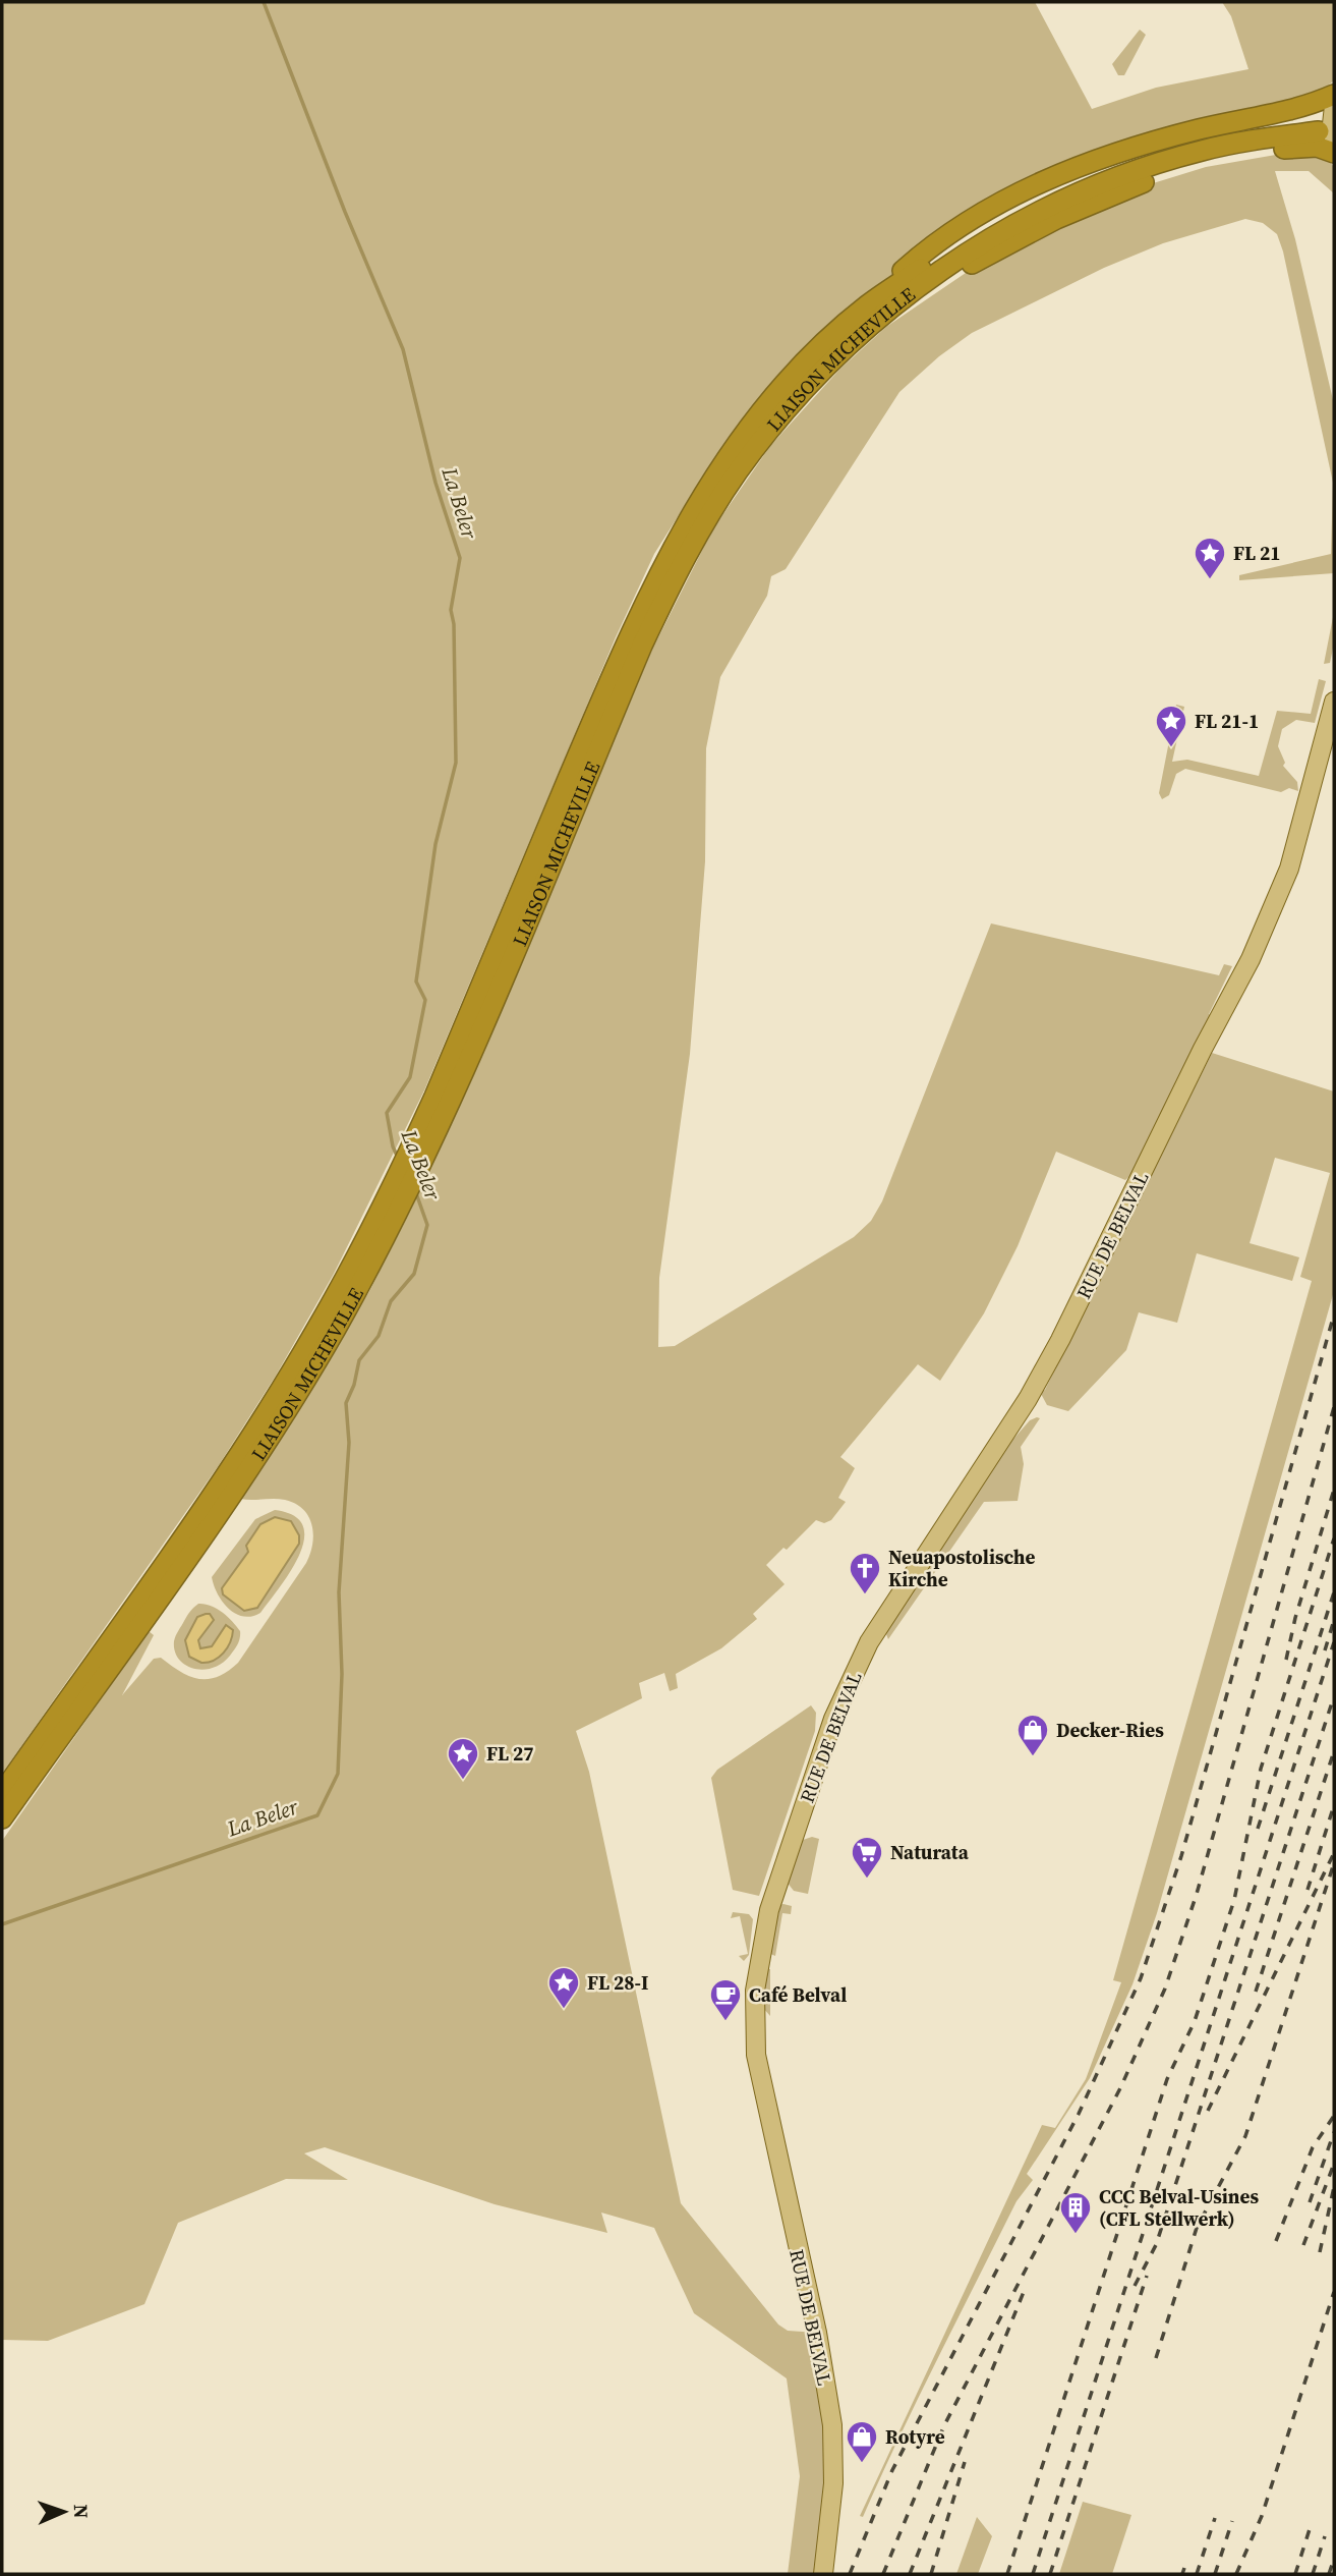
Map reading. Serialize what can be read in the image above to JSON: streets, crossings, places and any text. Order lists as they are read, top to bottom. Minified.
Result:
{"streets":{"highway":["LIAISON MICHEVILLE"],"main road":["RUE DE BELVAL"]},"water":["La Beler"],"places":{"place":["FL 21","FL 21-1","FL 27","FL 28-I"],"church":["Neuapostolische Kirche"],"shop":["Decker-Ries","Rotyre"],"supermarket":["Naturata"],"cafe":["Café Belval"],"building":["CCC Belval-Usines (CFL Stellwerk)"]},"north":"right"}
